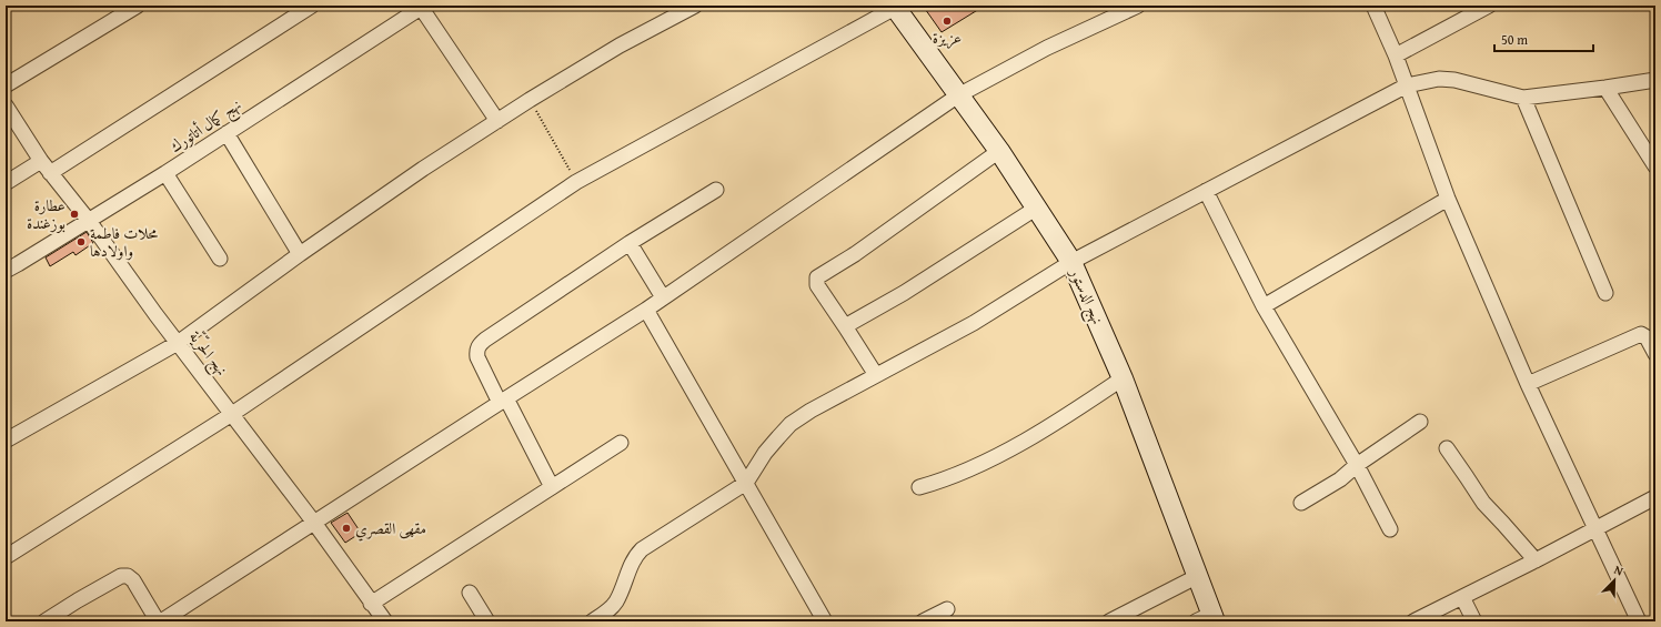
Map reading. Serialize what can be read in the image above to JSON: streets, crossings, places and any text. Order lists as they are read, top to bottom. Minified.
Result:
{"streets":{"street":["نهج كمال أتاتورك","نهج الدستور","نهج الحرّيّة"]},"crossings":[["نهج كمال أتاتورك","نهج الحرّيّة"]],"places":["عزيزة","عطارة بوزغندة","محلات فاطمة واولادها","مقهى القصري"],"scale_bar":"50 m","north":"top right"}
